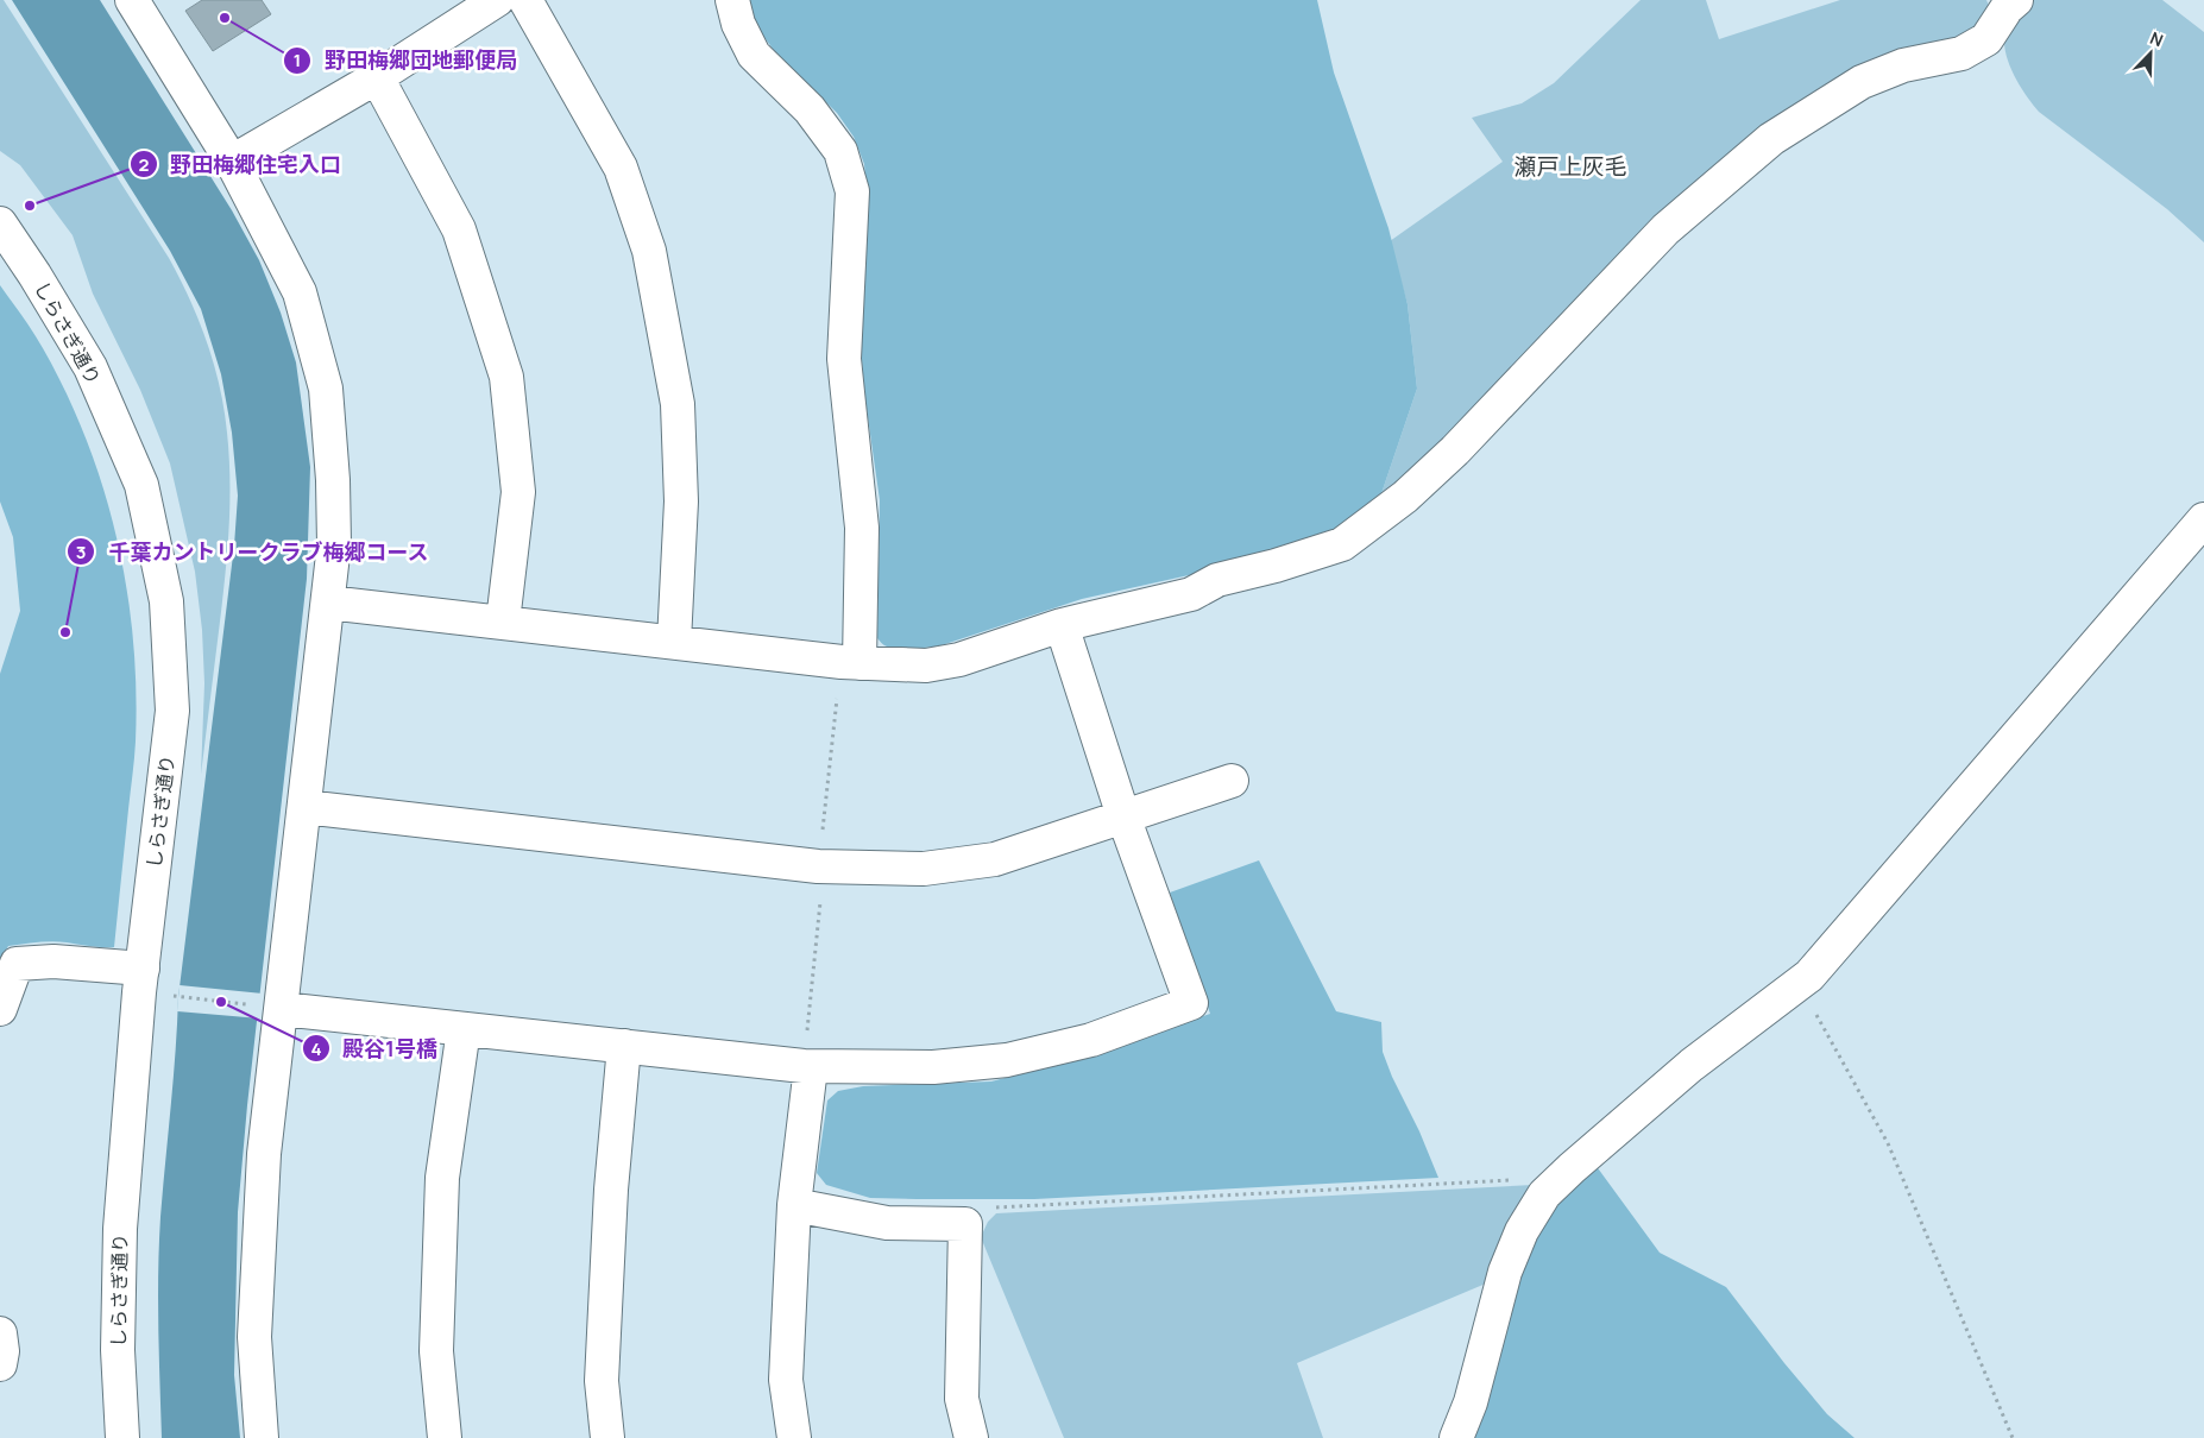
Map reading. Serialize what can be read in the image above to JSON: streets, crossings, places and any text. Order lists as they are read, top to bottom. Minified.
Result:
{"streets":{"street":["しらさぎ通り"]},"districts":["瀬戸上灰毛"],"places":["野田梅郷団地郵便局","野田梅郷住宅入口","千葉カントリークラブ梅郷コース","殿谷1号橋"],"north":"top right"}
